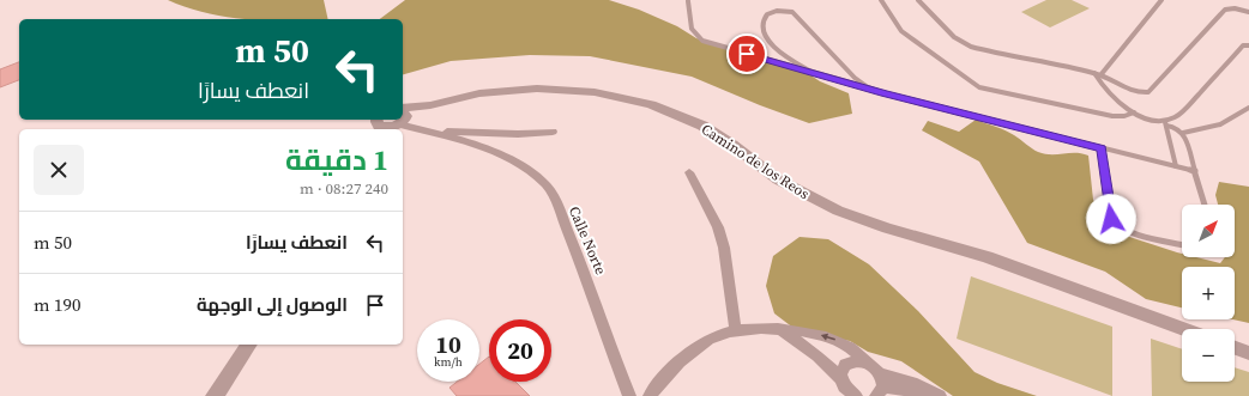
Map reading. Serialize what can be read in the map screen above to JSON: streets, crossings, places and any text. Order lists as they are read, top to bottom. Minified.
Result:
{"streets":{"street":["Camino de los Reos","Calle Norte"]},"north":"top right","page":{"turn":["50 m","انعطف يسارًا"],"heading":["1 دقيقة","240 m · 08:27"],"map_buttons":["+","−"],"list":[{"name":"انعطف يسارًا","value":"50 m"},{"name":"الوصول إلى الوجهة","value":"190 m"}],"speed":"10 km/h","limit":"20"}}
